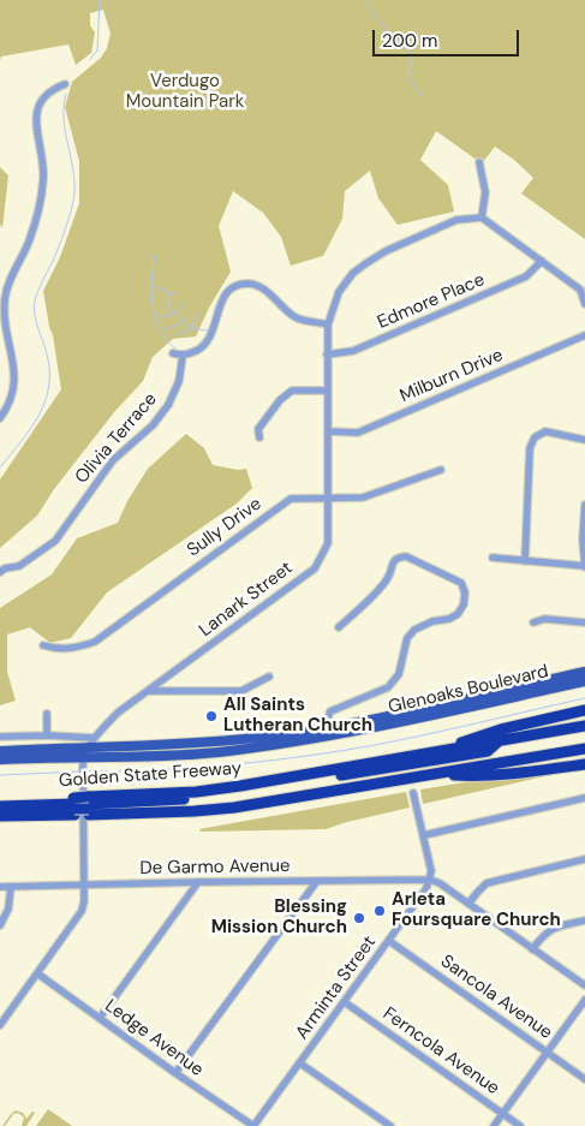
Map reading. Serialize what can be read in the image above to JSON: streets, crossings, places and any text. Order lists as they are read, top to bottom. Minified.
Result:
{"streets":{"highway":["Golden State Freeway"],"main road":["Glenoaks Boulevard"],"street":["Edmore Place","Milburn Drive","Olivia Terrace","Sully Drive","Lanark Street","De Garmo Avenue","Arminta Street","Sancola Avenue","Ledge Avenue","Ferncola Avenue"]},"crossings":[["Edmore Place","Lanark Street"],["Milburn Drive","Lanark Street"],["Sully Drive","Lanark Street"],["Lanark Street","Glenoaks Boulevard"],["Lanark Street","De Garmo Avenue"],["Lanark Street","Ledge Avenue"],["De Garmo Avenue","Arminta Street"],["Arminta Street","Sancola Avenue"],["Arminta Street","Ledge Avenue"],["Arminta Street","Ferncola Avenue"]],"parks":["Verdugo Mountain Park"],"places":["All Saints Lutheran Church","Arleta Foursquare Church","Blessing Mission Church"],"scale_bar":"200 m"}
